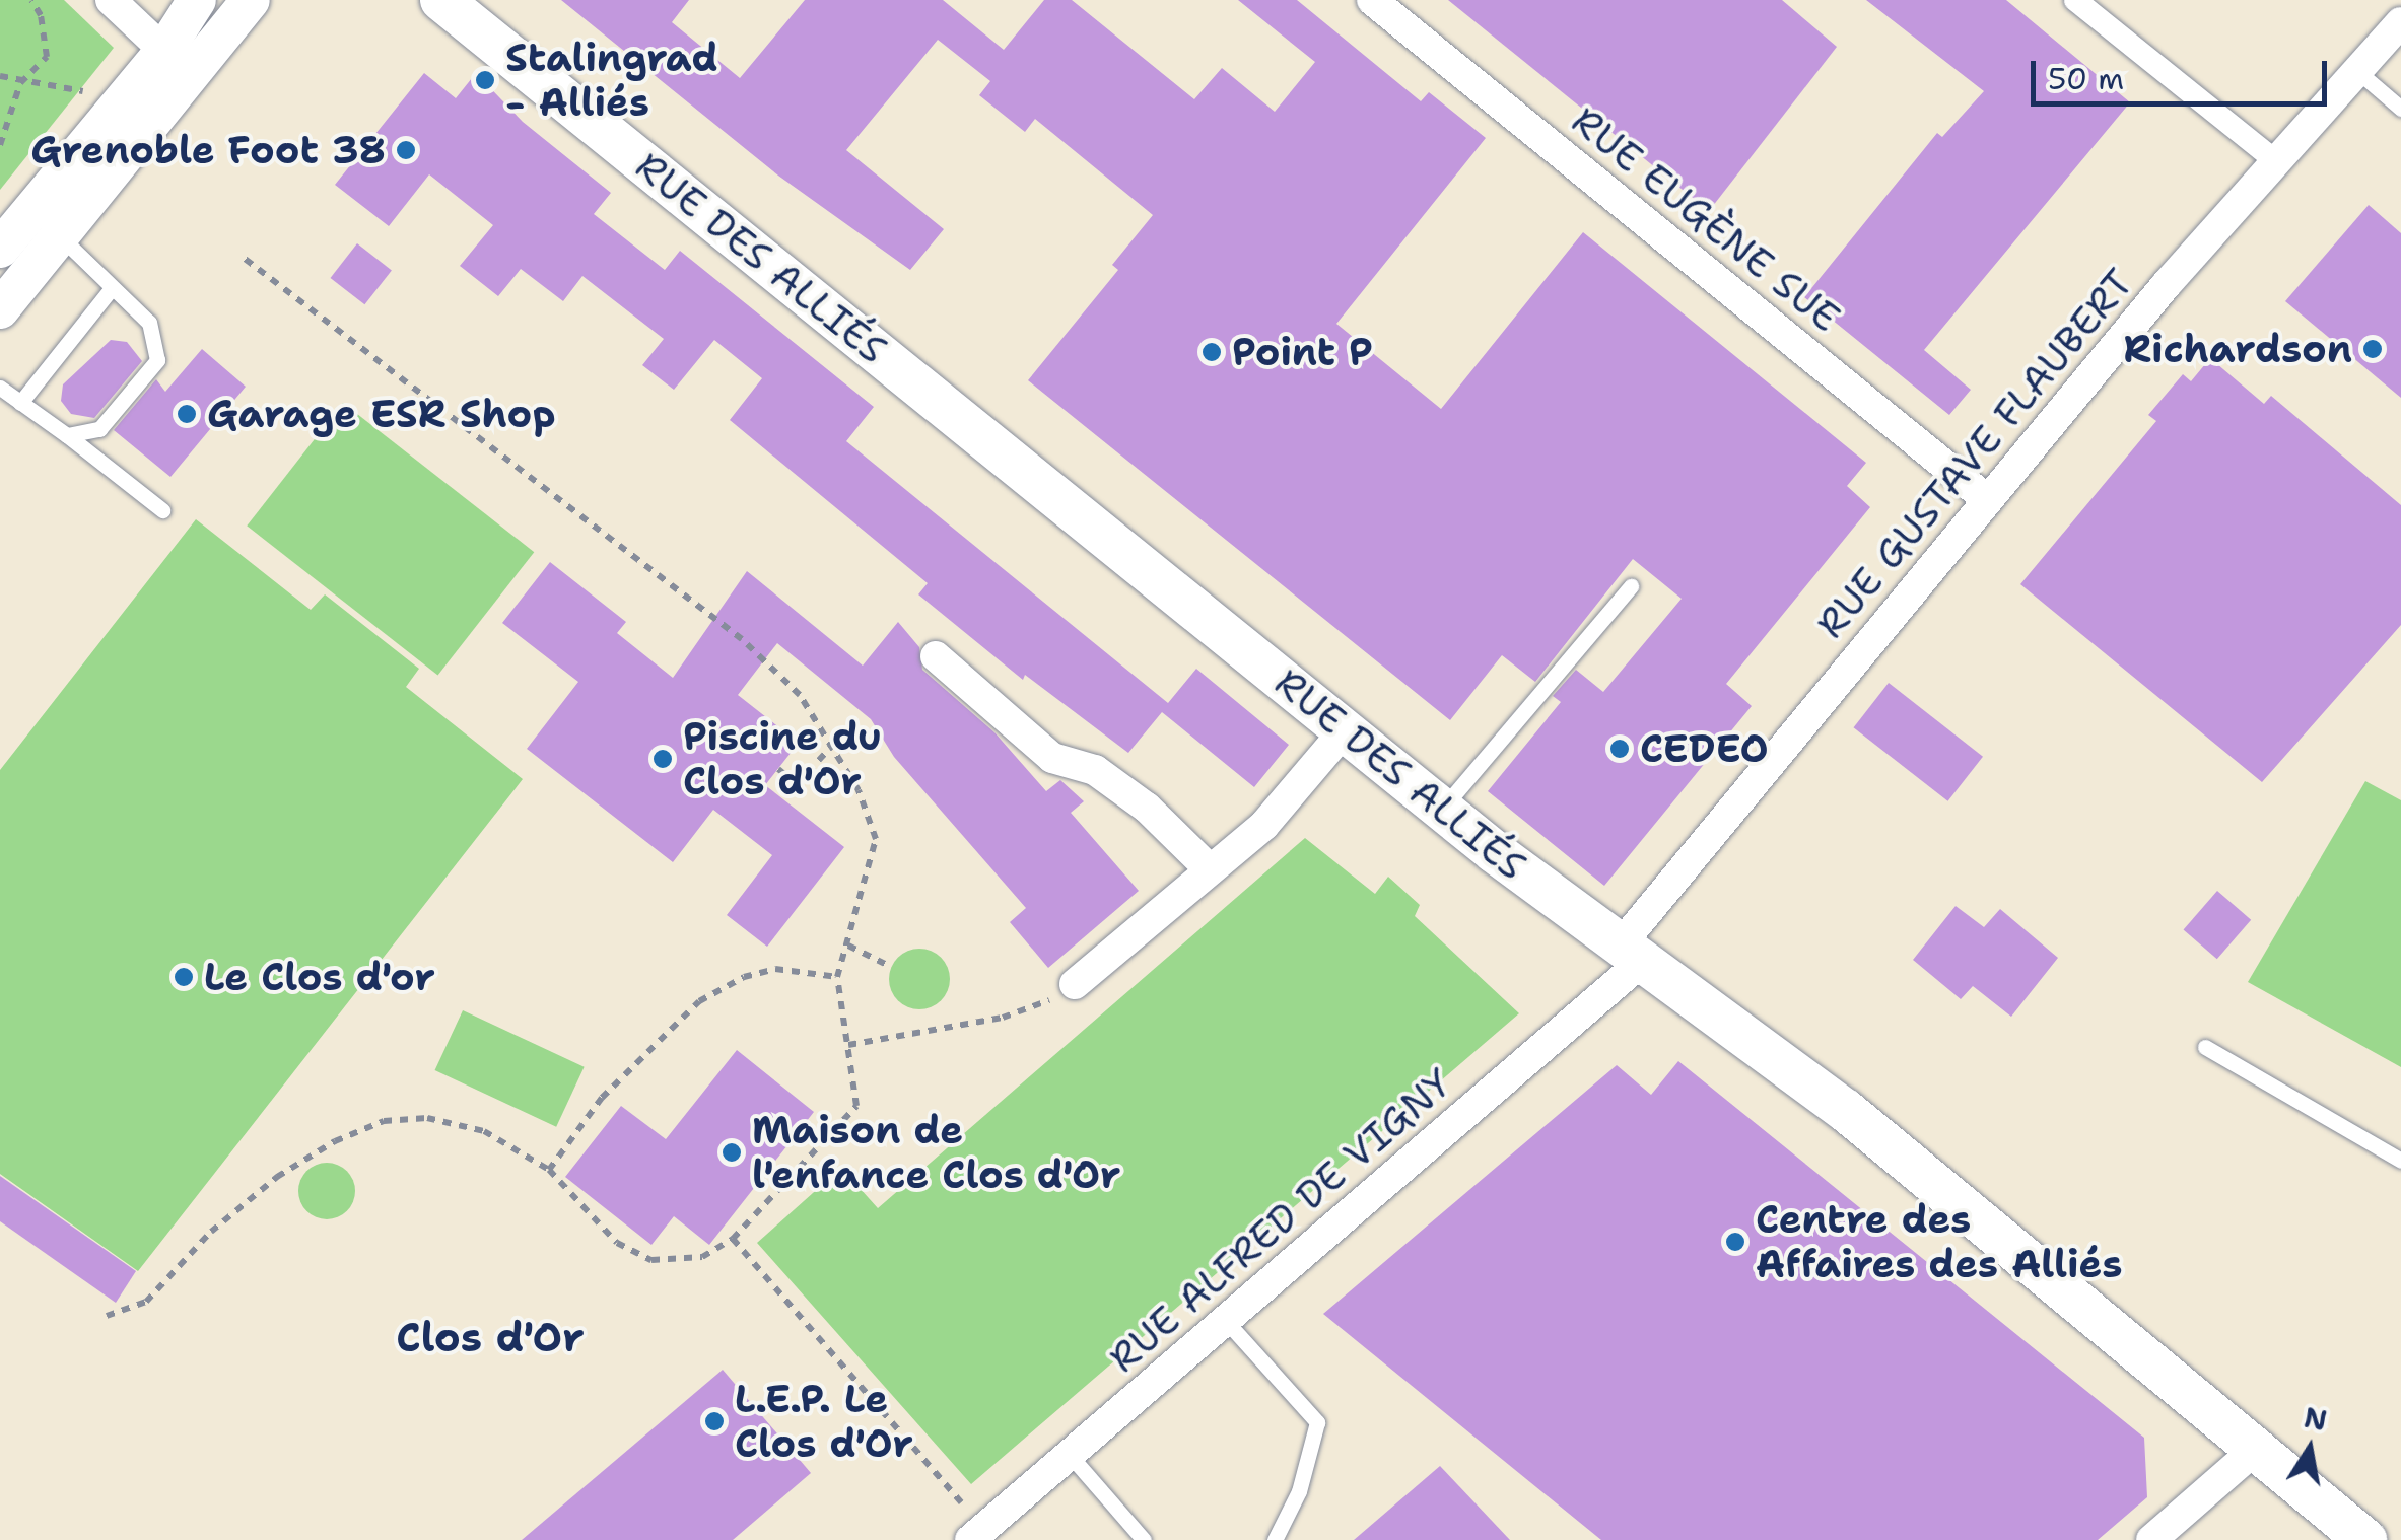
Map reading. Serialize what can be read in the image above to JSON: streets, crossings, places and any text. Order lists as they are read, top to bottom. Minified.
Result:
{"streets":{"main road":["RUE DES ALLIÉS"],"street":["RUE EUGÈNE SUE","RUE GUSTAVE FLAUBERT","RUE ALFRED DE VIGNY"]},"crossings":[["RUE EUGÈNE SUE","RUE GUSTAVE FLAUBERT"],["RUE DES ALLIÉS","RUE GUSTAVE FLAUBERT"],["RUE DES ALLIÉS","RUE ALFRED DE VIGNY"],["RUE GUSTAVE FLAUBERT","RUE ALFRED DE VIGNY"]],"districts":["Clos d'Or"],"places":["Stalingrad - Alliés","Grenoble Foot 38","Richardson","Point P","Garage ESR Shop","CEDEO","Piscine du Clos d'Or","Le Clos d'or","Maison de l'enfance Clos d'Or","Centre des Affaires des Alliés","L.E.P. Le Clos d'Or"],"scale_bar":"50 m","north":"top"}
